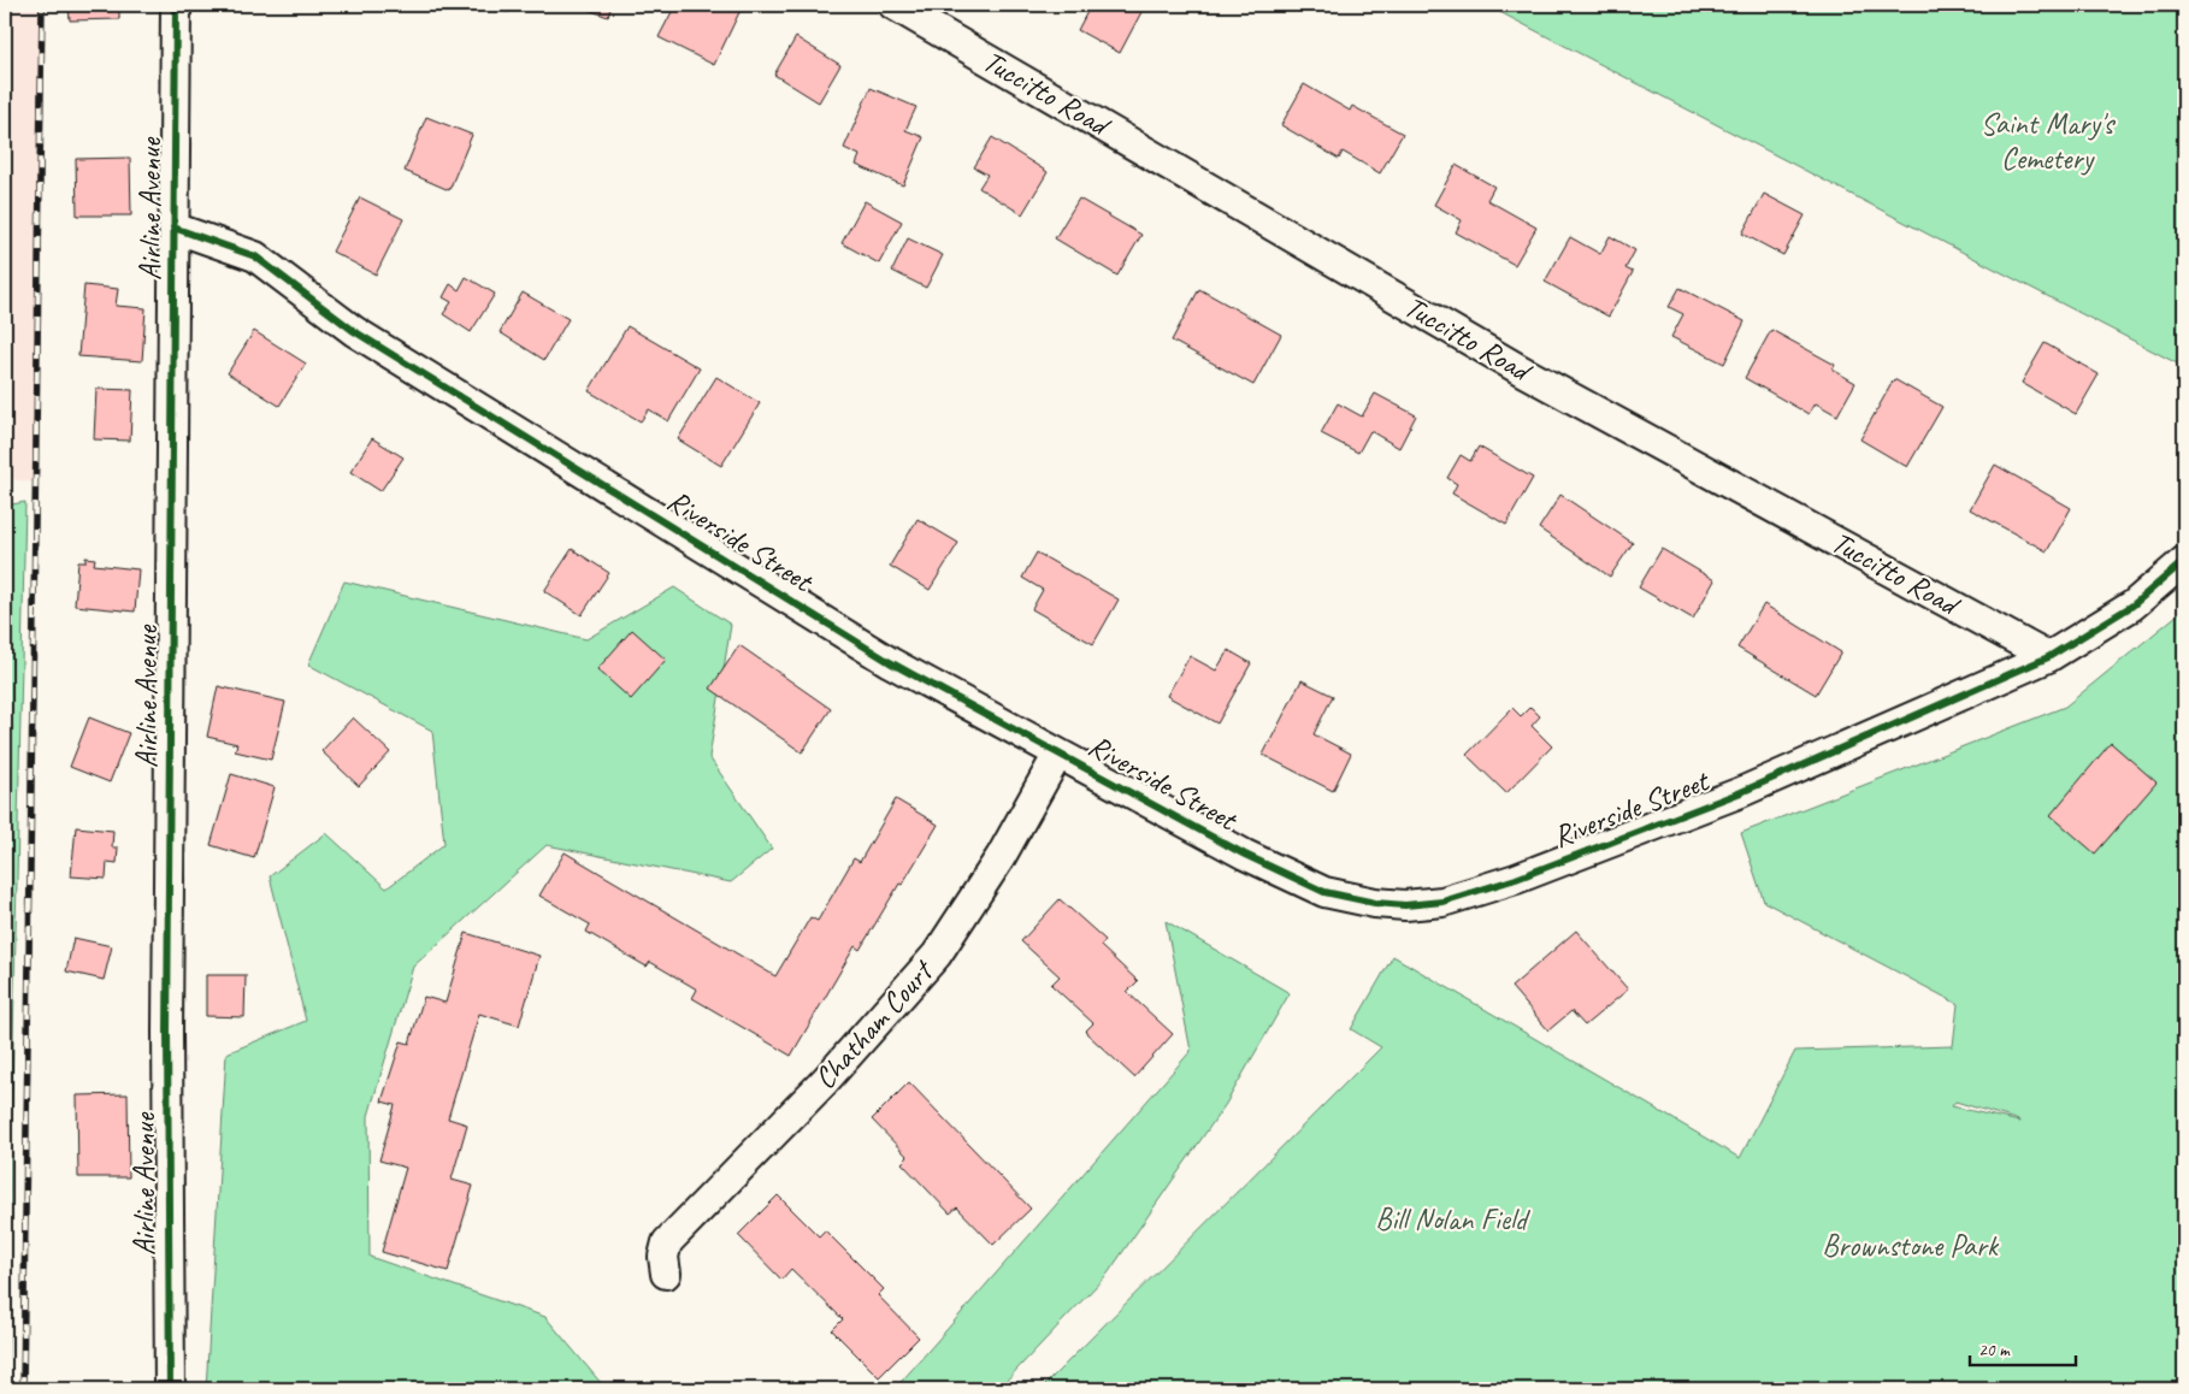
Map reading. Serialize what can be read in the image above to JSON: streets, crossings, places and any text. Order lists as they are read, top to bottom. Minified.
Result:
{"streets":{"street":["Tuccitto Road","Airline Avenue","Riverside Street","Chatham Court"]},"crossings":[["Tuccitto Road","Riverside Street"],["Airline Avenue","Riverside Street"],["Riverside Street","Chatham Court"]],"parks":["Saint Mary's Cemetery","Bill Nolan Field","Brownstone Park"],"scale_bar":"20 m"}
